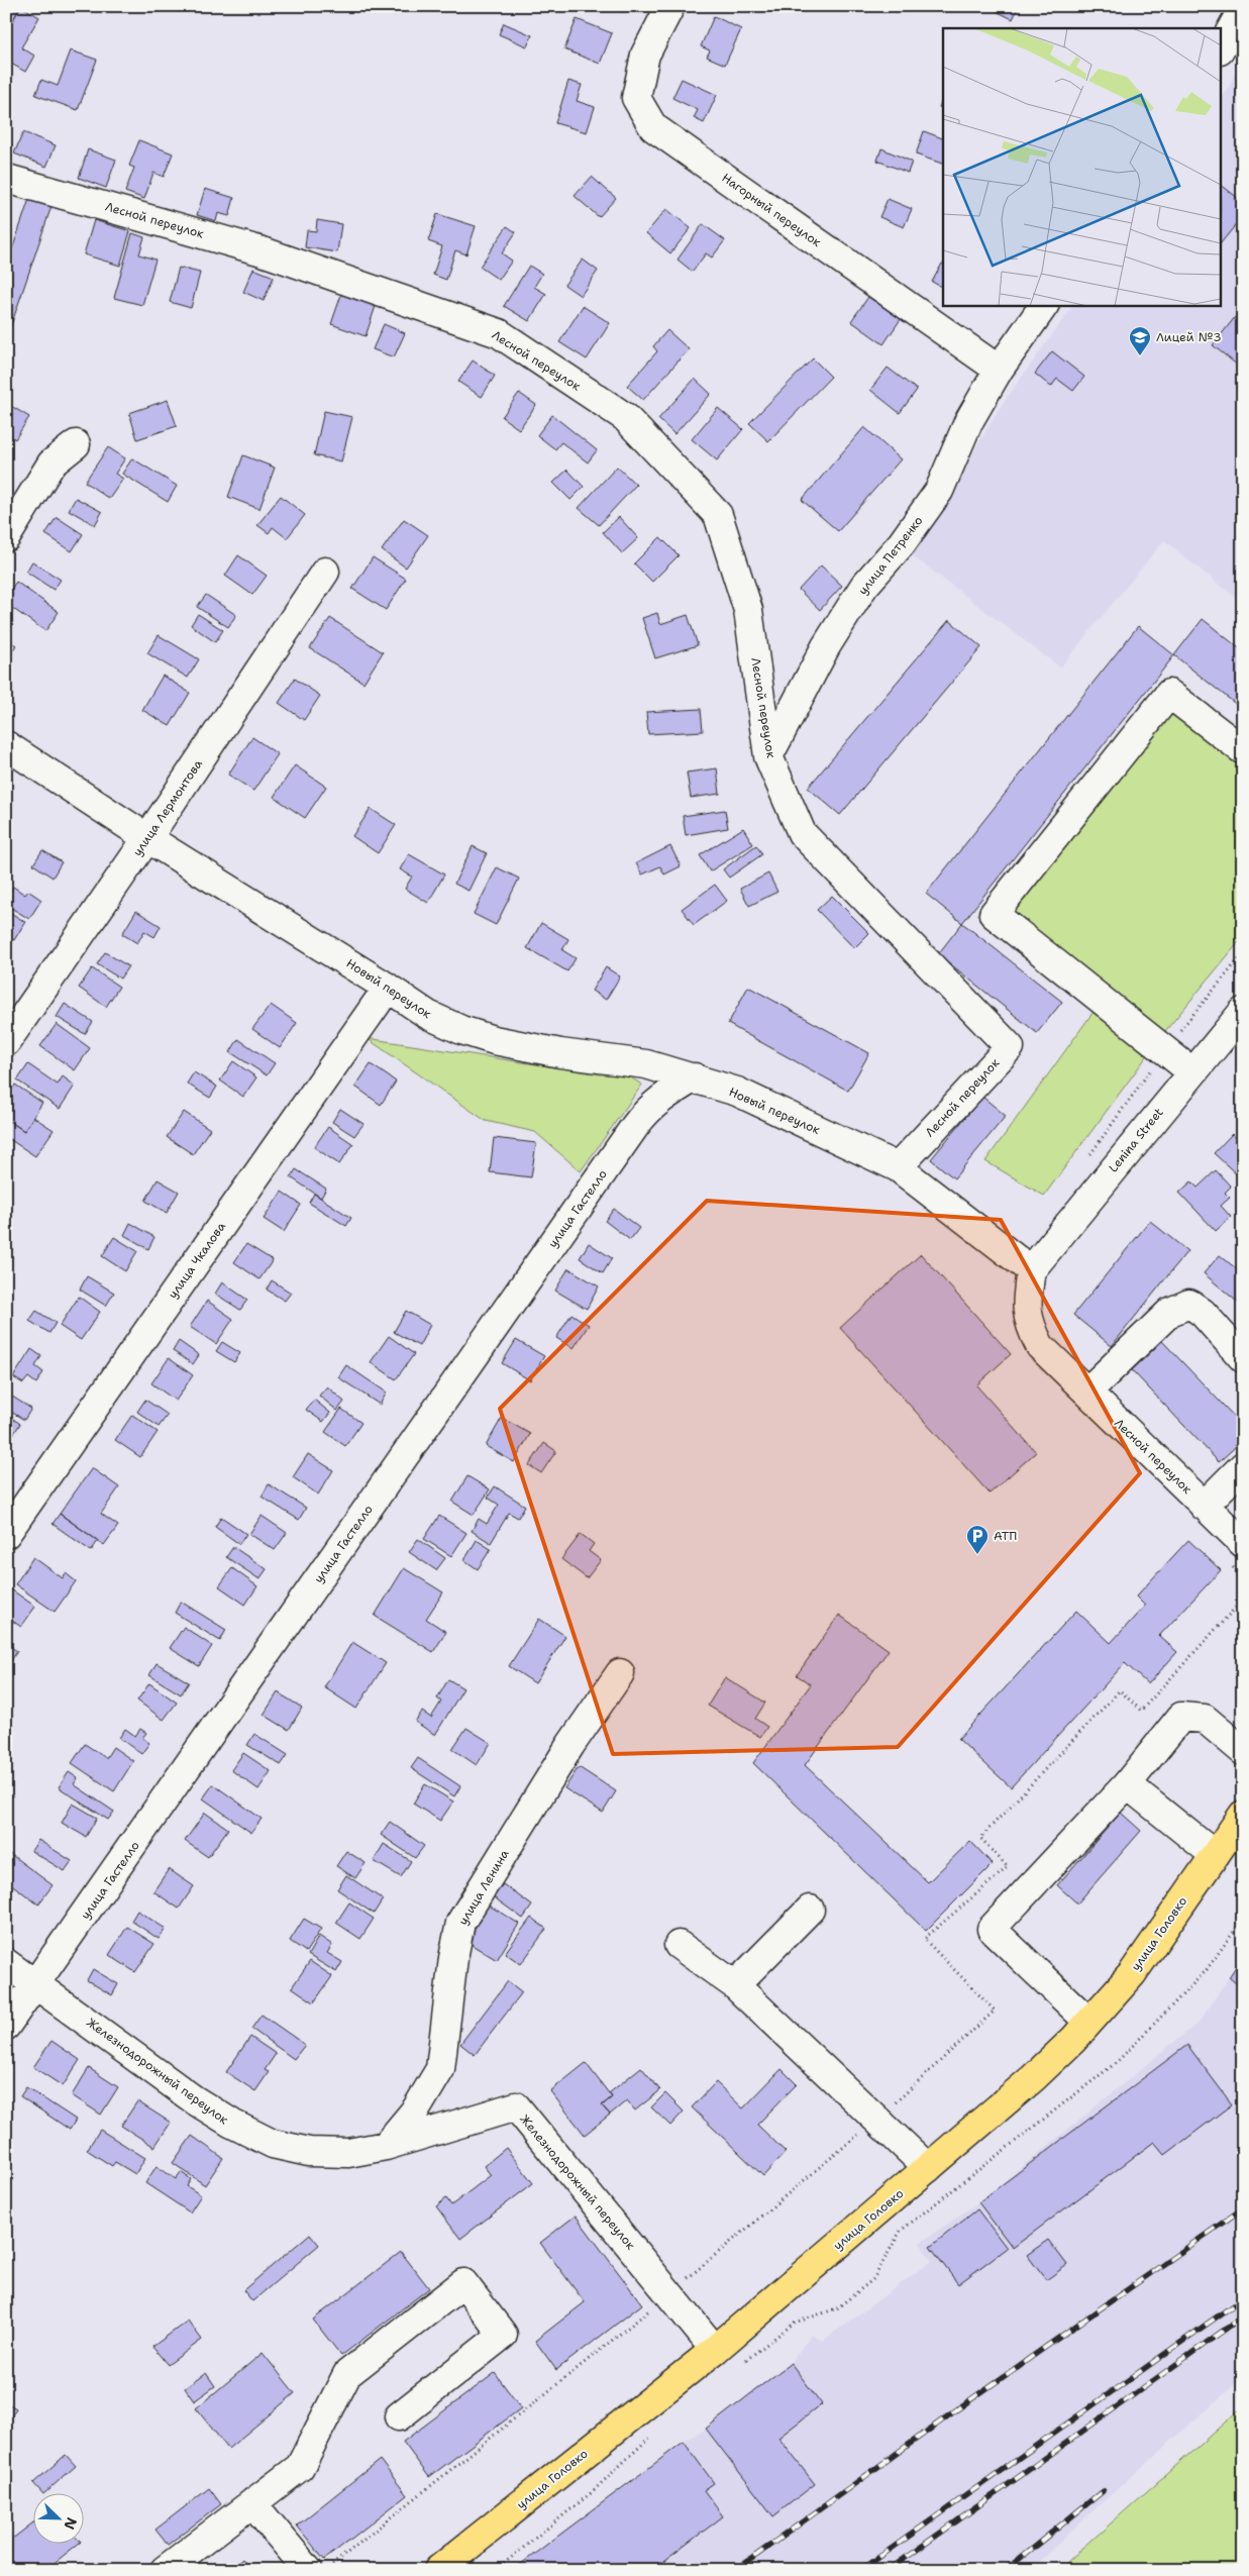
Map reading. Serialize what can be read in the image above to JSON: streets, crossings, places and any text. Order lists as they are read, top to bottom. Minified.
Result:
{"streets":{"main road":["улица Головко"],"street":["Нагорный переулок","Лесной переулок","улица Петренко","улица Лермонтова","Новый переулок","Lenina Street","улица Гастелло","улица Чкалова","улица Ленина","Железнодорожный переулок"]},"crossings":[["Нагорный переулок","улица Петренко"],["Лесной переулок","улица Петренко"],["Лесной переулок","Новый переулок"],["Лесной переулок","Lenina Street"],["улица Лермонтова","Новый переулок"],["Новый переулок","улица Гастелло"],["Новый переулок","улица Чкалова"],["улица Гастелло","Железнодорожный переулок"],["улица Ленина","Железнодорожный переулок"],["улица Головко","Железнодорожный переулок"]],"places":{"school or university":["Лицей №3"],"parking":["АТП"]},"north":"bottom right"}
